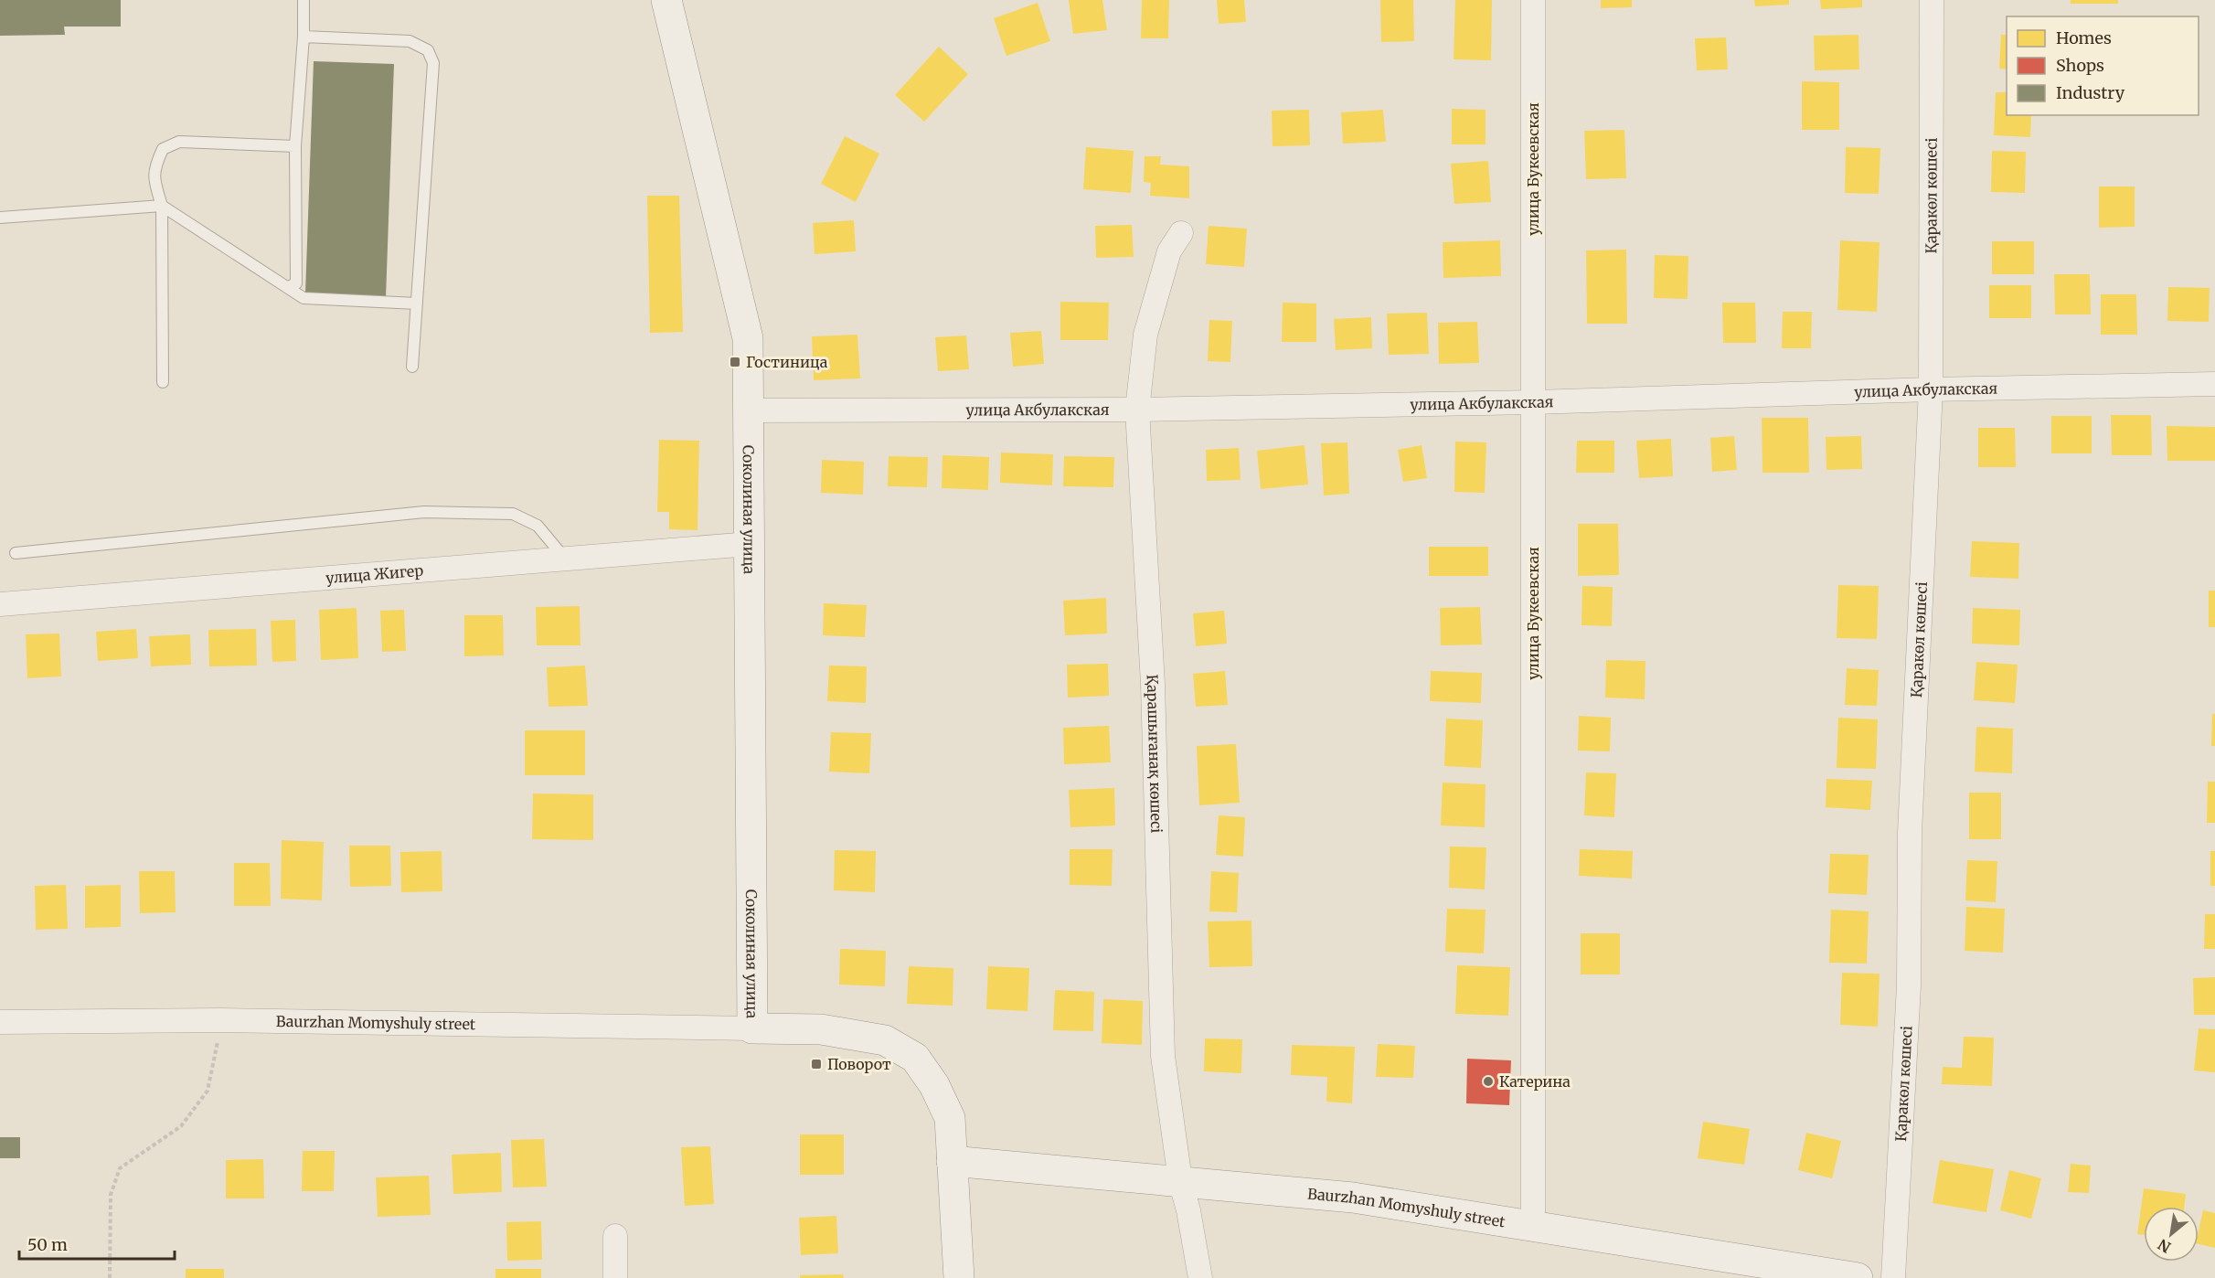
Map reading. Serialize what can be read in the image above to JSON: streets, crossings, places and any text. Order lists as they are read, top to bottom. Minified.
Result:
{"streets":{"street":["улица Букеевская","Қаракөл көшесі","улица Акбулакская","Соколиная улица","улица Жигер","Қарашығанақ көшесі","Baurzhan Momyshuly street"]},"crossings":[["улица Букеевская","улица Акбулакская"],["улица Букеевская","Baurzhan Momyshuly street"],["Қаракөл көшесі","улица Акбулакская"],["улица Акбулакская","Соколиная улица"],["улица Акбулакская","Қарашығанақ көшесі"],["Соколиная улица","улица Жигер"],["Соколиная улица","Baurzhan Momyshuly street"],["Қарашығанақ көшесі","Baurzhan Momyshuly street"]],"places":{"transit":["Гостиница","Поворот"],"other":["Катерина"]},"legend":["Homes","Shops","Industry"],"scale_bar":"50 m","north":"bottom left"}
